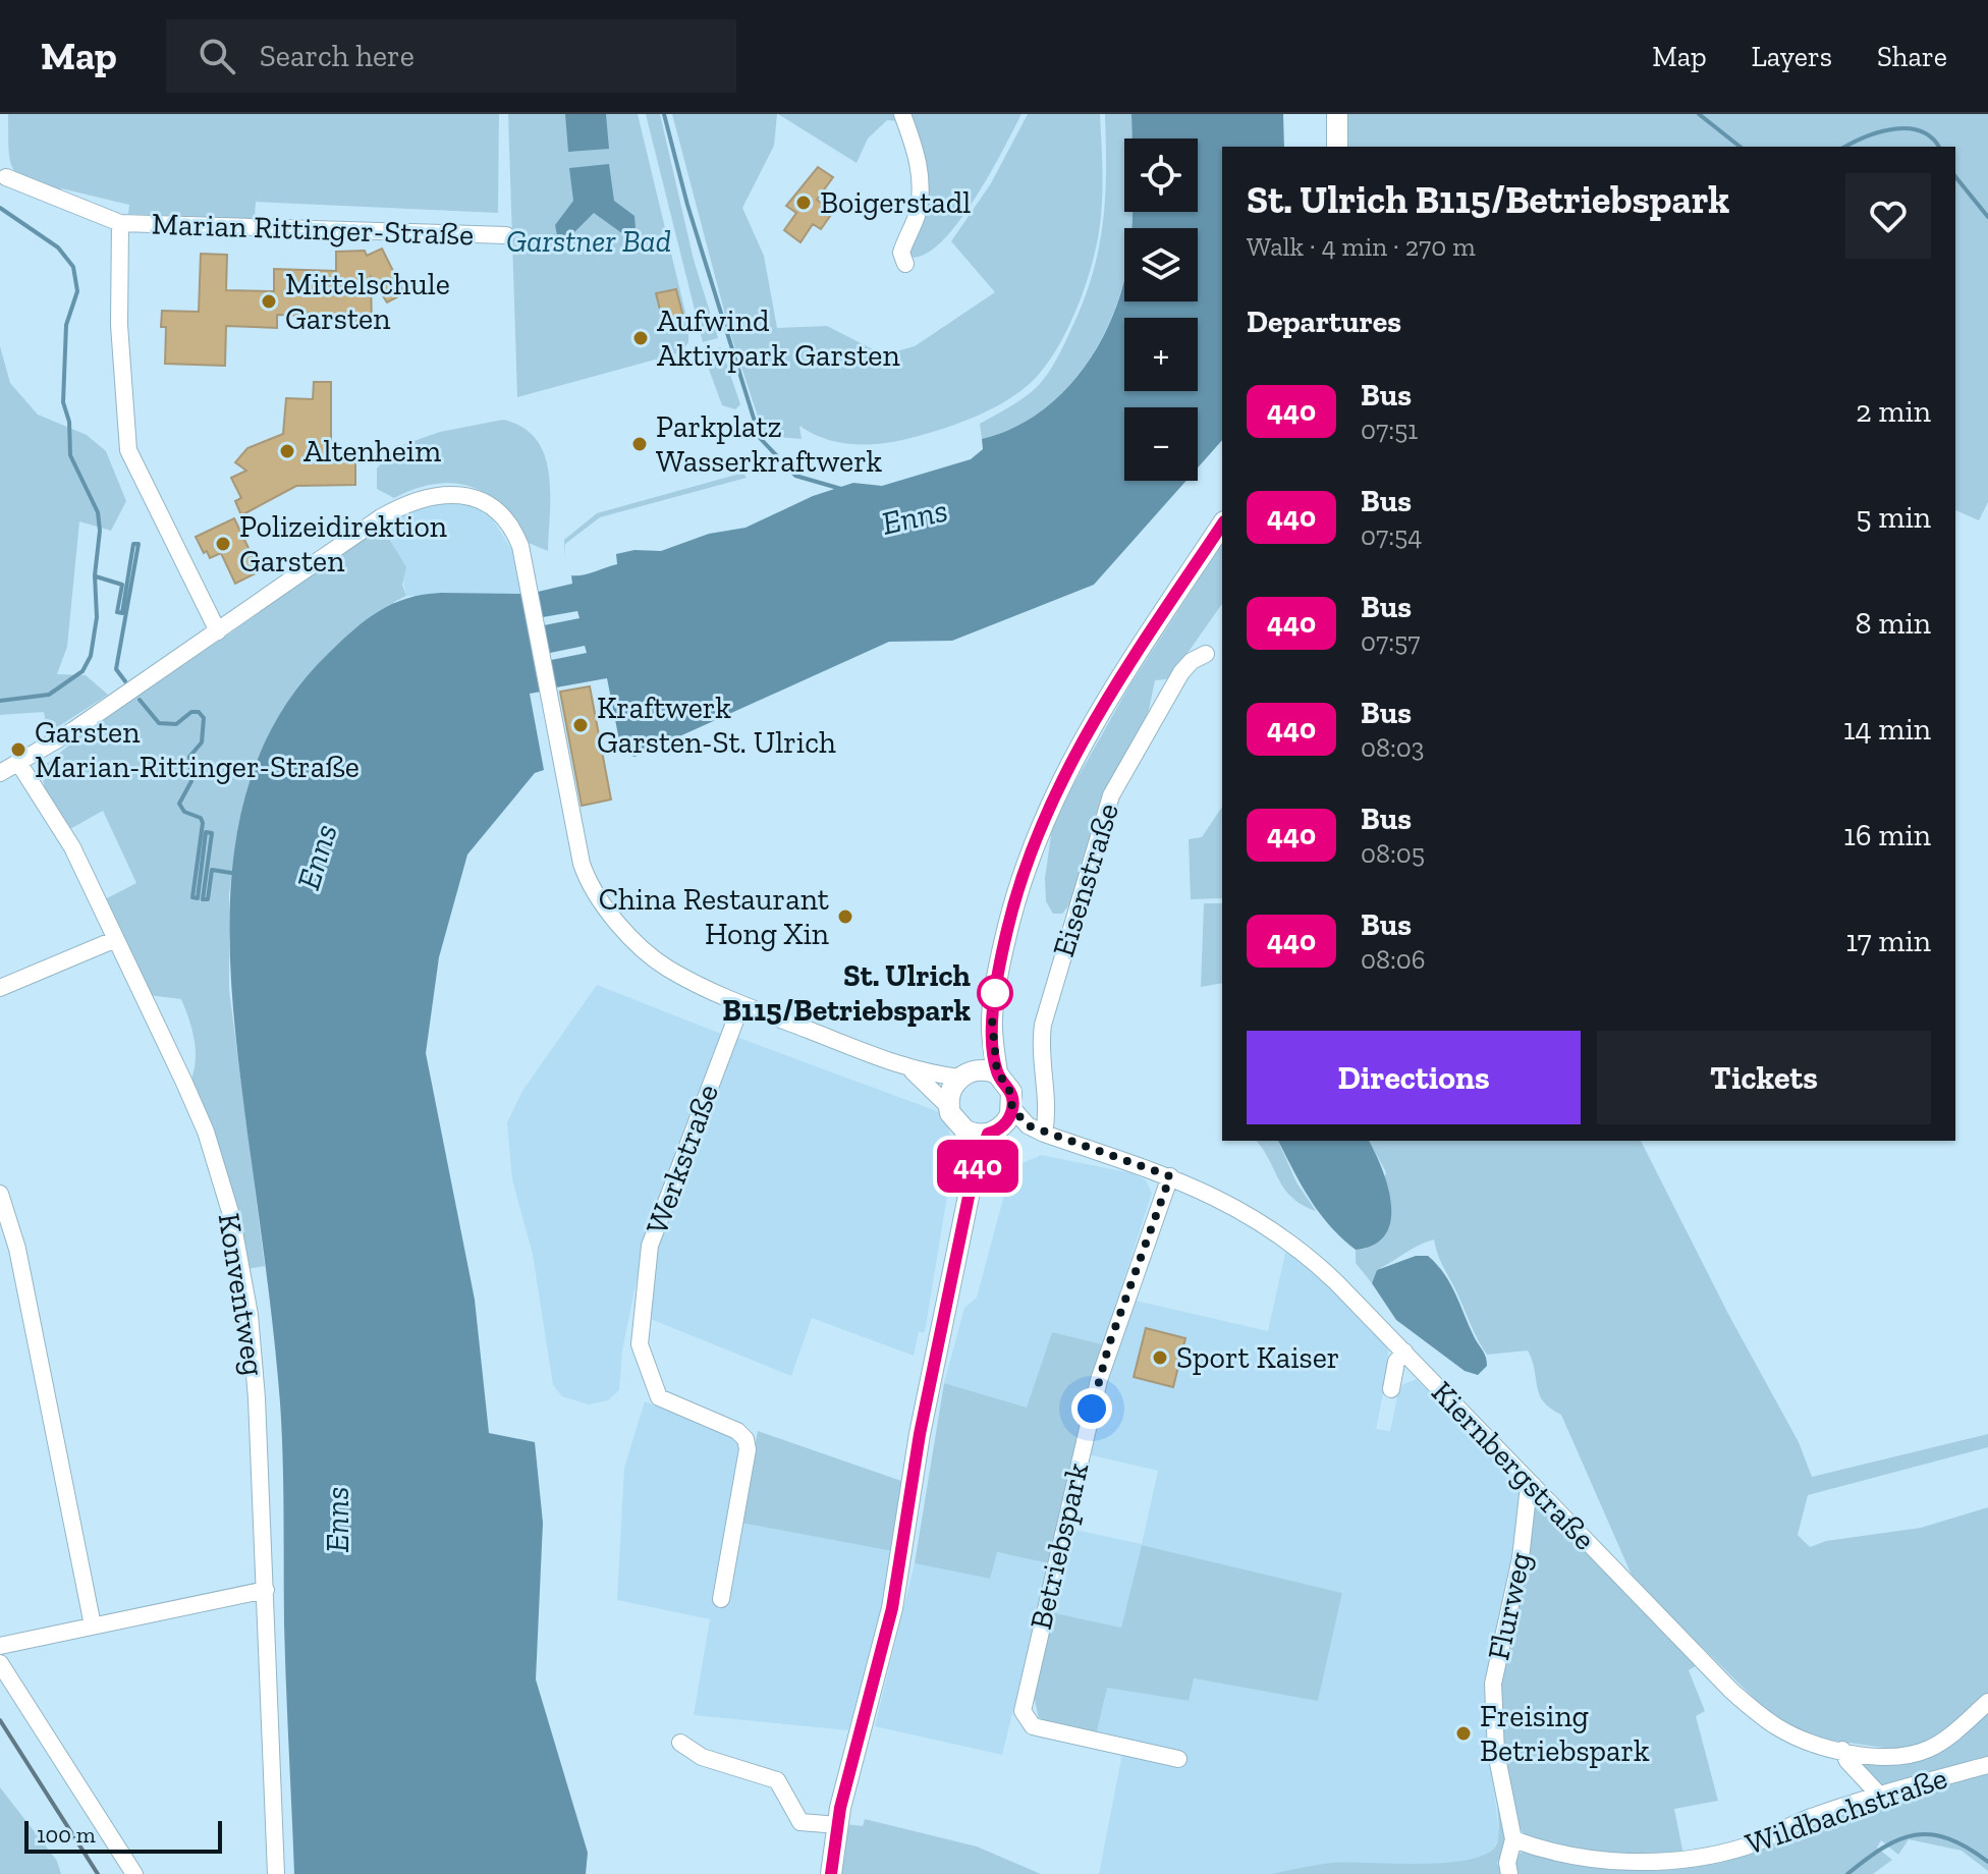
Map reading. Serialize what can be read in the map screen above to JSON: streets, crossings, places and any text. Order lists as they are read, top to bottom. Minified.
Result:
{"streets":{"street":["Marian Rittinger-Straße","Eisenstraße","Werkstraße","Konventweg","Kiernbergstraße","Betriebspark","Flurweg","Wildbachstraße"]},"crossings":[["Eisenstraße","Kiernbergstraße"],["Kiernbergstraße","Betriebspark"],["Kiernbergstraße","Flurweg"],["Flurweg","Wildbachstraße"]],"water":["Enns"],"parks":["Garstner Bad"],"places":["Boigerstadl","Mittelschule Garsten","Aufwind Aktivpark Garsten","Parkplatz Wasserkraftwerk","Altenheim","Polizeidirektion Garsten","Kraftwerk Garsten-St. Ulrich","Garsten Marian-Rittinger-Straße","China Restaurant Hong Xin","St. Ulrich B115/Betriebspark","Sport Kaiser","Freising Betriebspark"],"lines":["bus line 440"],"scale_bar":"100 m","page":{"header":"Map","search":"Search here","nav":["Map","Layers","Share"],"on_map":"440","map_buttons":["+","−"],"heading":[["St. Ulrich B115/Betriebspark","Walk · 4 min · 270 m"],"Departures"],"list":[{"mark":"440","name":"Bus","note":"07:51","value":"2 min"},{"mark":"440","name":"Bus","note":"07:54","value":"5 min"},{"mark":"440","name":"Bus","note":"07:57","value":"8 min"},{"mark":"440","name":"Bus","note":"08:03","value":"14 min"},{"mark":"440","name":"Bus","note":"08:05","value":"16 min"},{"mark":"440","name":"Bus","note":"08:06","value":"17 min"}],"buttons":["Directions","Tickets"],"scale":"100 m"}}
